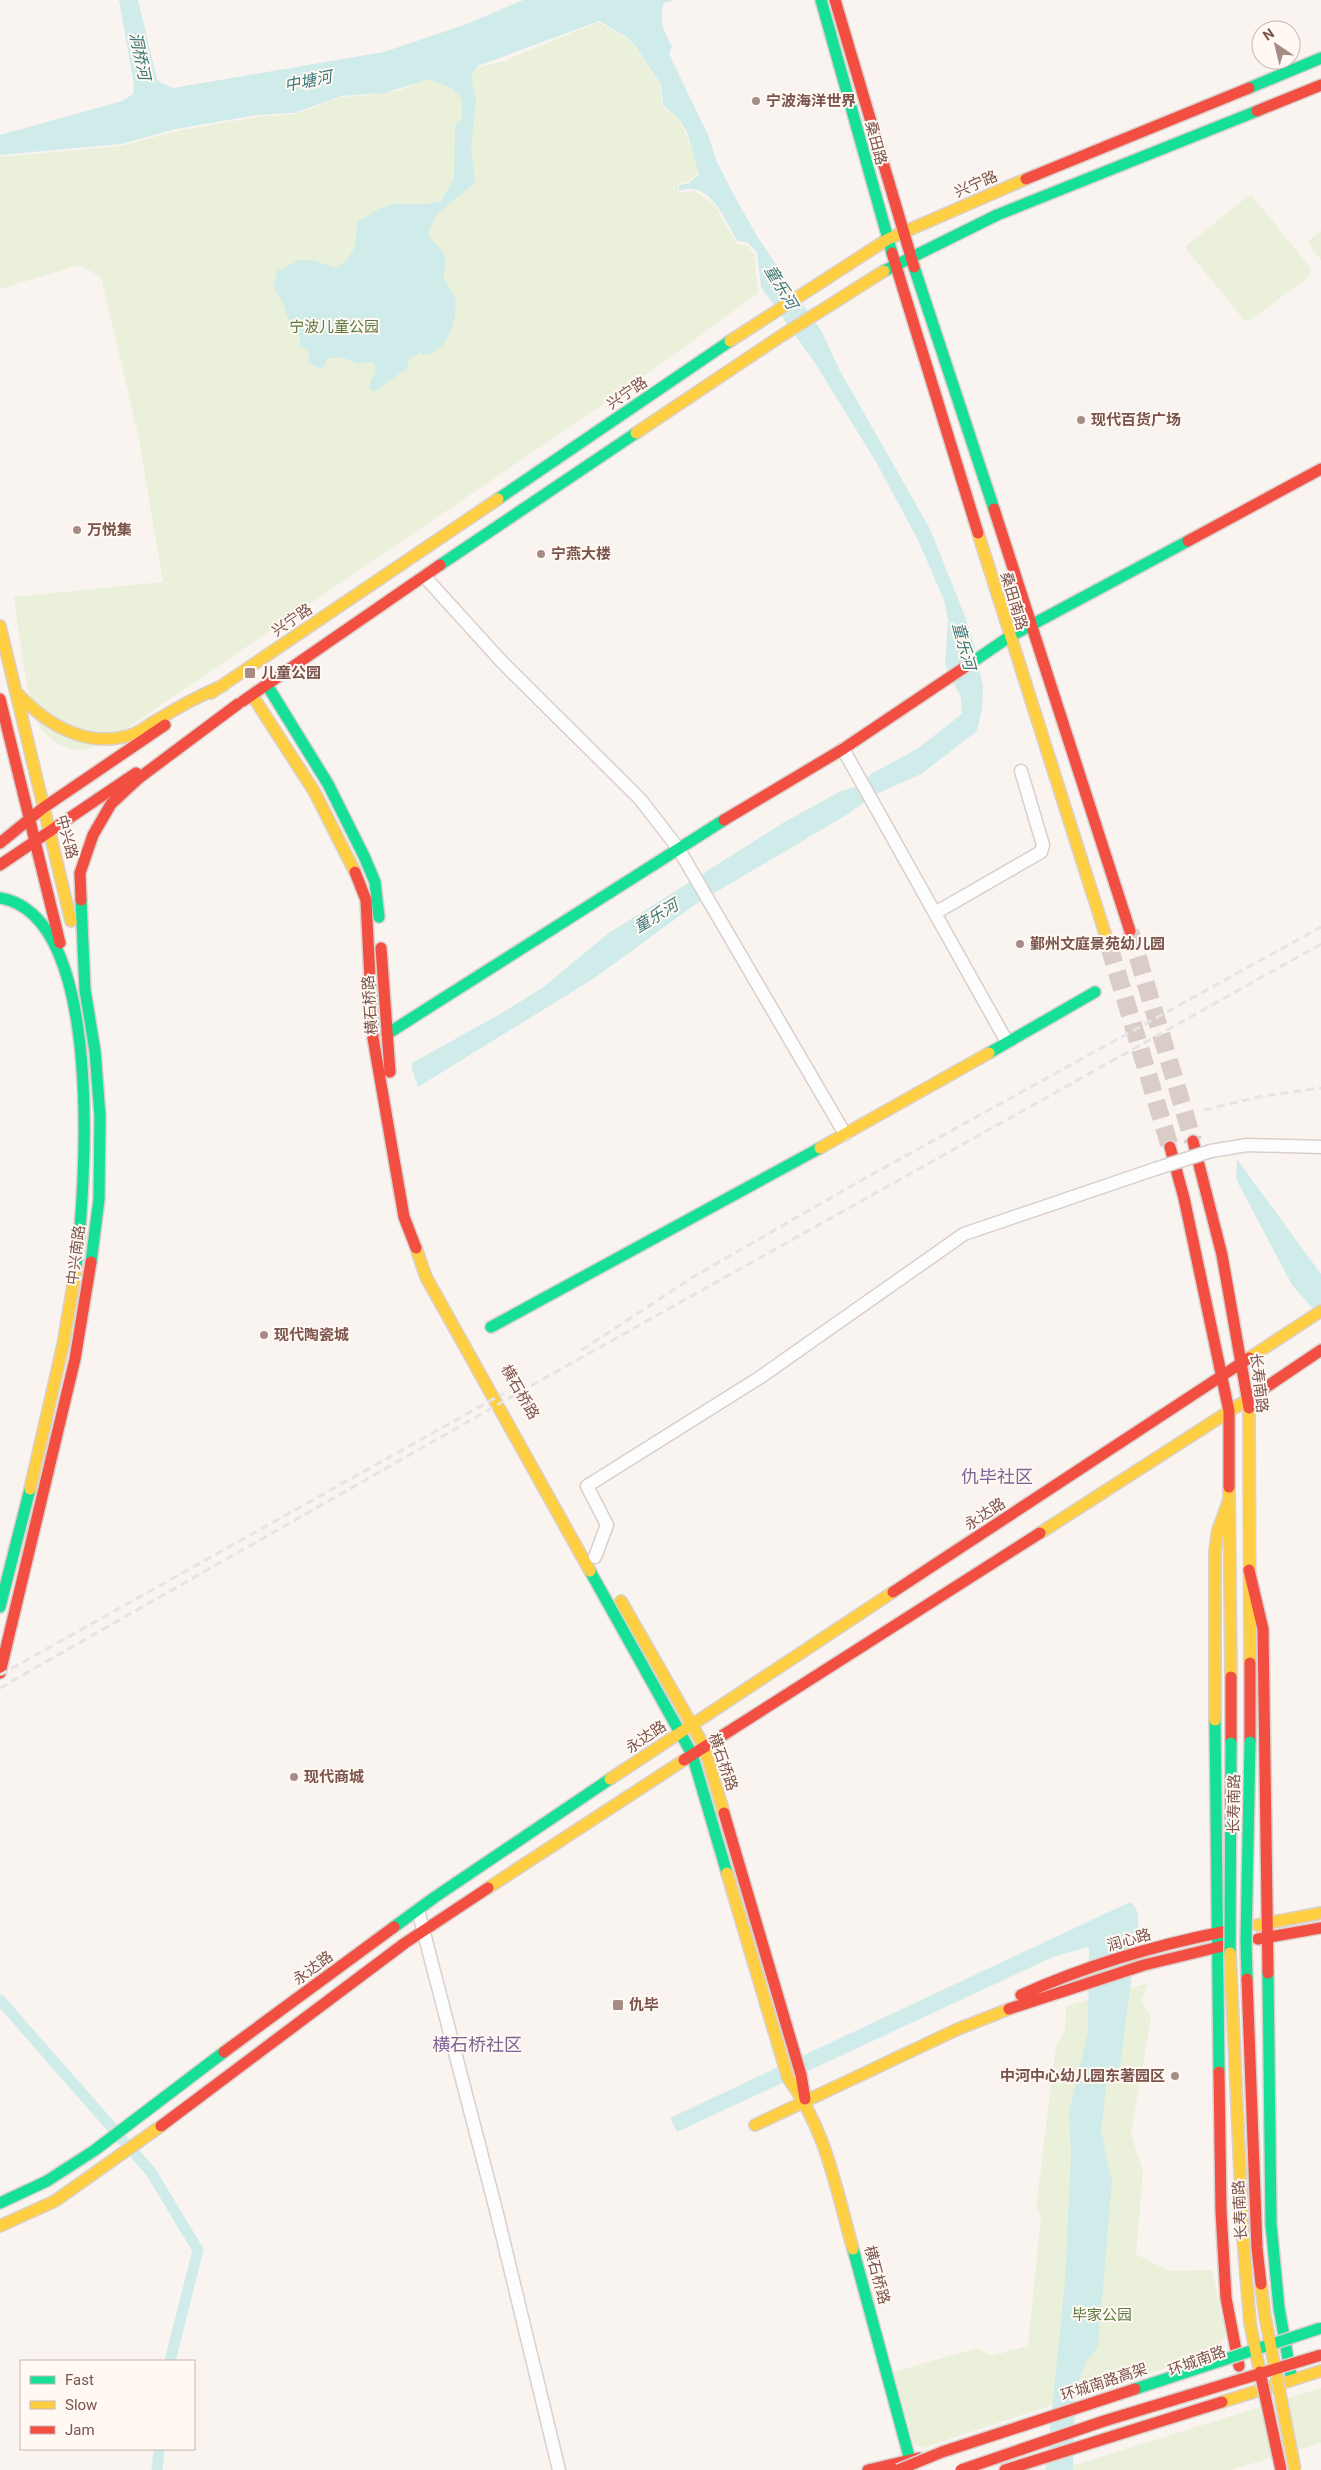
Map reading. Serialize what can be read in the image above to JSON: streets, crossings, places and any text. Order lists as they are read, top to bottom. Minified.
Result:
{"streets":{"main road":["桑田路","兴宁路","桑田南路","中兴路","横石桥路","中兴南路","长寿南路","永达路","润心路","环城南路","环城南路高架"]},"crossings":[["桑田路","兴宁路"],["桑田路","桑田南路"],["兴宁路","中兴路"],["中兴路","中兴南路"],["横石桥路","永达路"],["横石桥路","润心路"],["横石桥路","环城南路"],["长寿南路","永达路"]],"districts":["仇毕社区","横石桥社区"],"water":["洞桥河","中塘河","童乐河"],"parks":["宁波儿童公园","毕家公园"],"places":{"other":["宁波海洋世界","现代百货广场","万悦集","宁燕大楼","鄞州文庭景苑幼儿园","现代陶瓷城","现代商城","中河中心幼儿园东著园区"],"transit":["儿童公园","仇毕"]},"legend":["Fast","Slow","Jam"],"north":"top left"}
